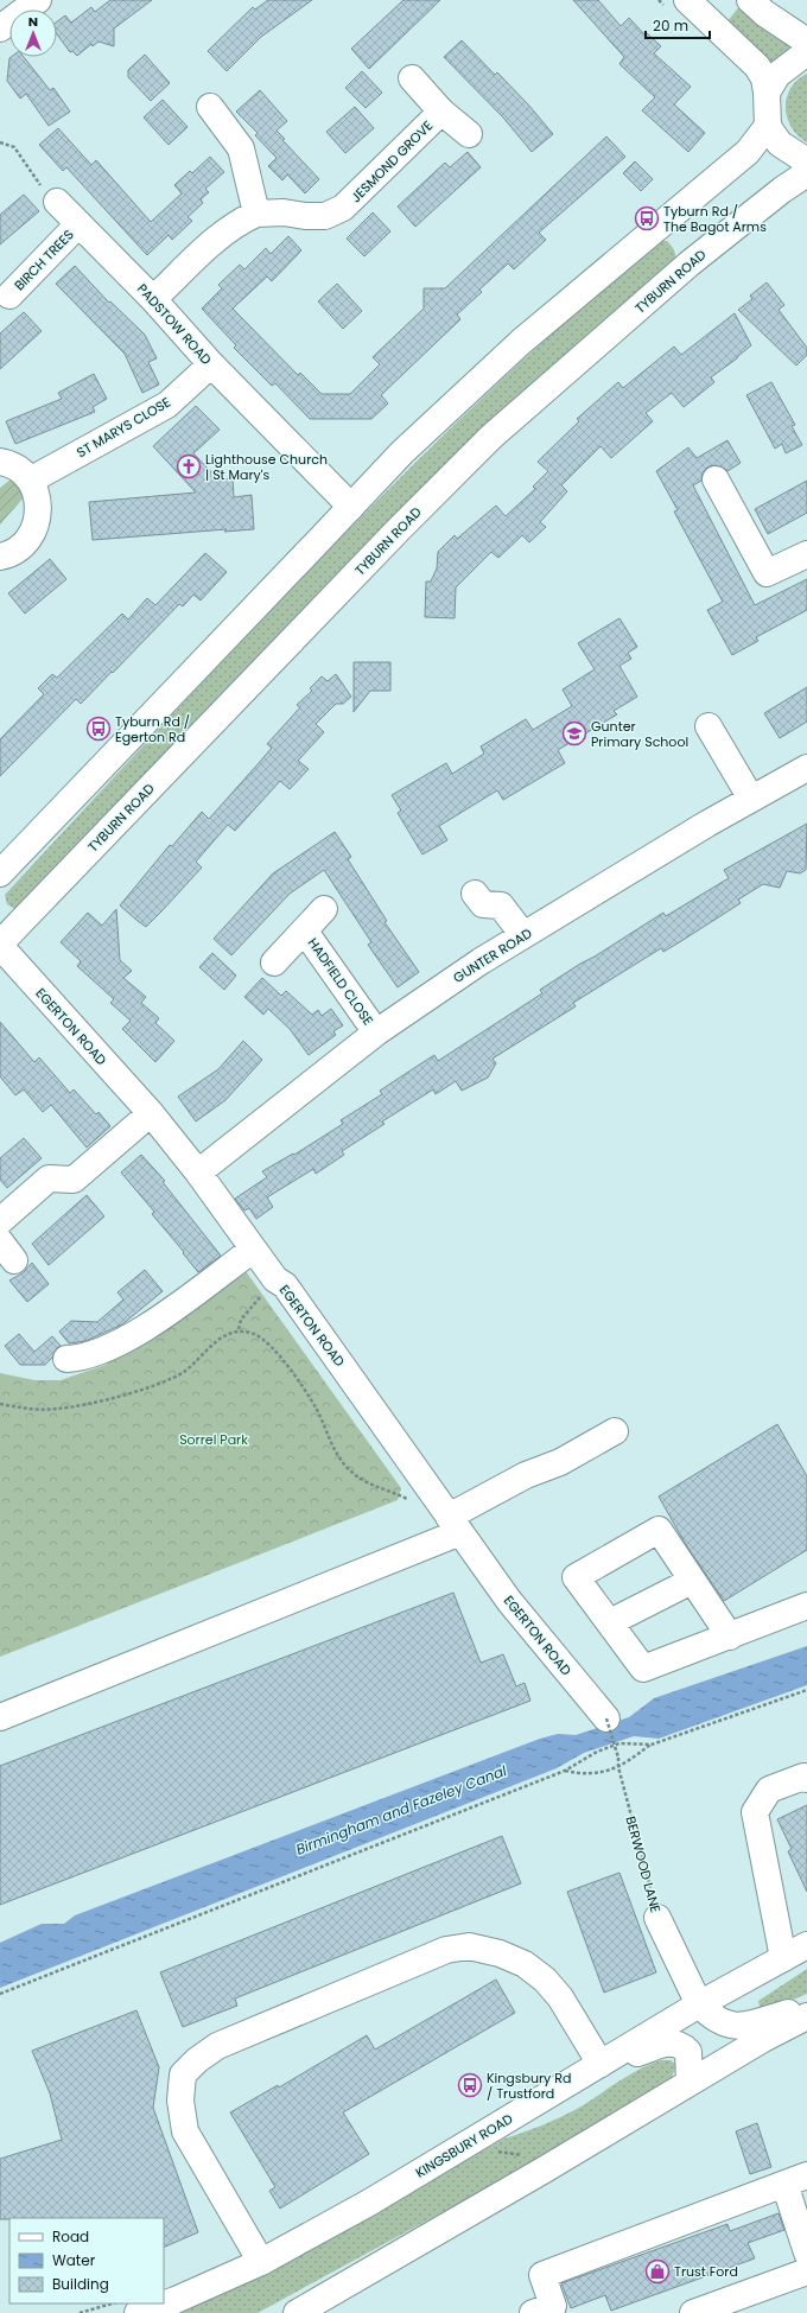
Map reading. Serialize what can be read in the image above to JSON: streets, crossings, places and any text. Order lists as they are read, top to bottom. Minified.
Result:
{"streets":{"main road":["JESMOND GROVE","BIRCH TREES","TYBURN ROAD","PADSTOW ROAD","ST MARYS CLOSE","GUNTER ROAD","HADFIELD CLOSE","EGERTON ROAD","BERWOOD LANE","KINGSBURY ROAD"]},"crossings":[["JESMOND GROVE","PADSTOW ROAD"],["BIRCH TREES","PADSTOW ROAD"],["TYBURN ROAD","EGERTON ROAD"],["PADSTOW ROAD","ST MARYS CLOSE"],["GUNTER ROAD","HADFIELD CLOSE"],["GUNTER ROAD","EGERTON ROAD"],["EGERTON ROAD","BERWOOD LANE"],["BERWOOD LANE","KINGSBURY ROAD"]],"water":["Birmingham and Fazeley Canal"],"parks":["Sorrel Park"],"places":{"bus stop":["Tyburn Rd / The Bagot Arms","Tyburn Rd / Egerton Rd","Kingsbury Rd / Trustford"],"church":["Lighthouse Church | St Mary's"],"school or university":["Gunter Primary School"],"shop":["Trust Ford"]},"legend":["Road","Water","Building"],"scale_bar":"20 m","north":"top"}
